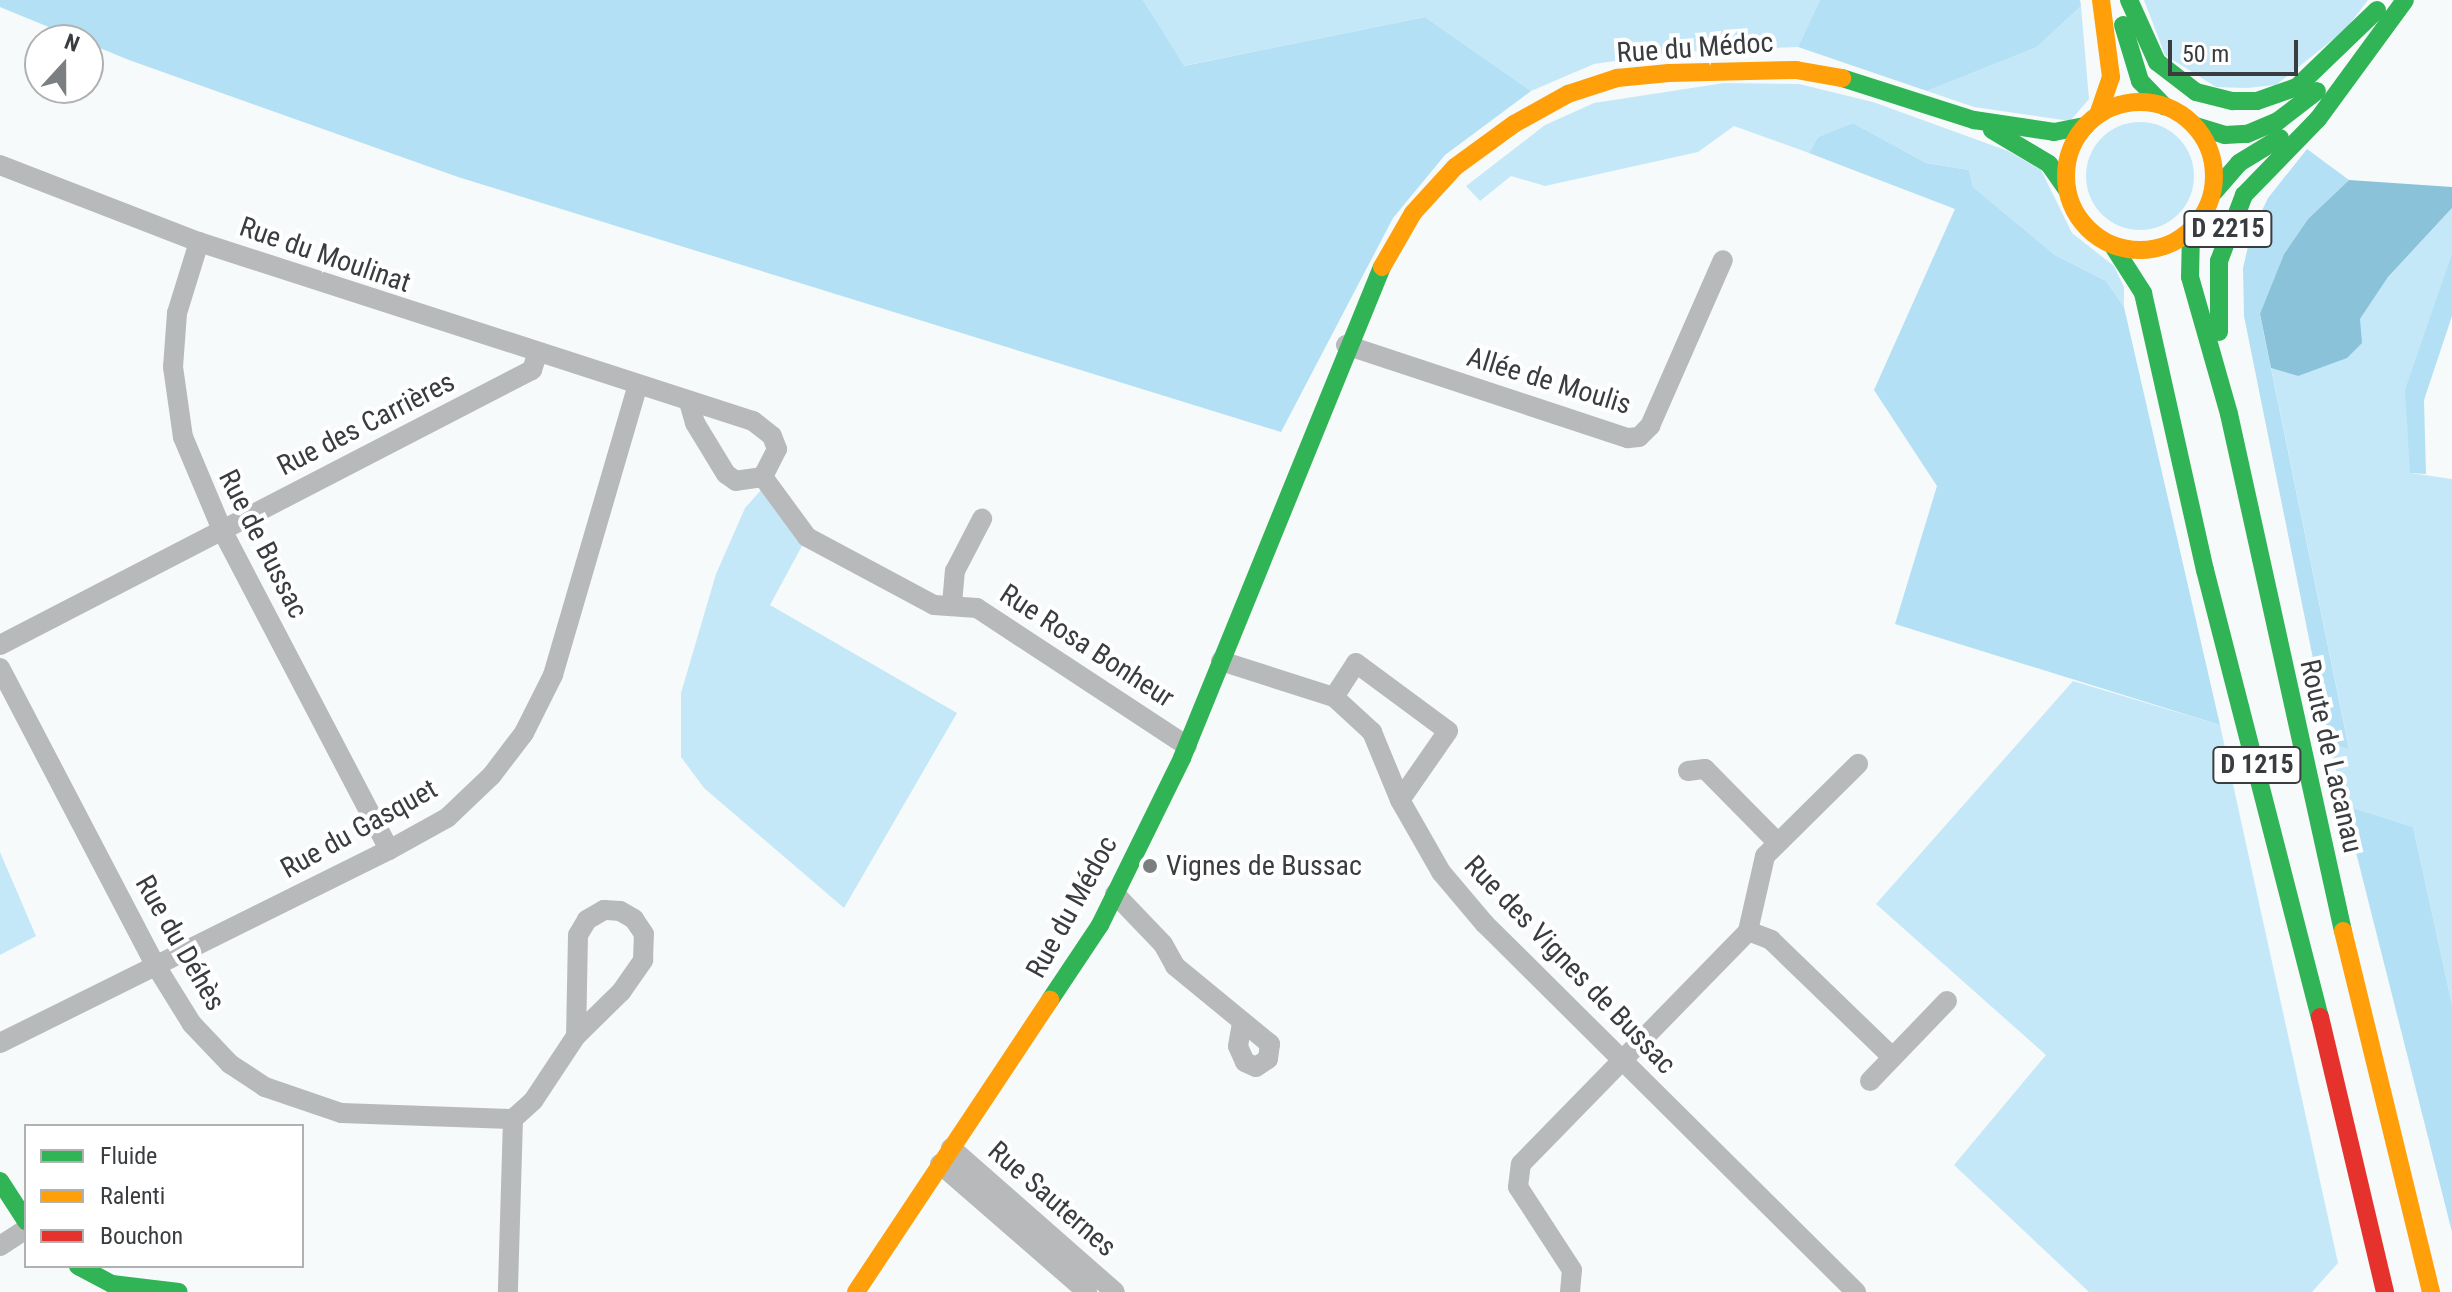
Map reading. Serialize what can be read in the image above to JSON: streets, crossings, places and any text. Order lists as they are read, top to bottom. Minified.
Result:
{"streets":{"main road":["Rue du Médoc","D 2215","Route de Lacanau","D 1215"],"street":["Rue du Moulinat","Allée de Moulis","Rue des Carrières","Rue de Bussac","Rue Rosa Bonheur","Rue du Gasquet","Rue du Déhès","Rue des Vignes de Bussac","Rue Sauternes"]},"crossings":[["Rue du Médoc","D 2215"],["Rue du Médoc","Allée de Moulis"],["Rue du Médoc","Rue Rosa Bonheur"],["Rue du Médoc","Route de Lacanau"],["Rue du Médoc","D 1215"],["Rue du Médoc","Rue des Vignes de Bussac"],["Rue du Médoc","Rue Sauternes"],["D 2215","Route de Lacanau"],["D 2215","D 1215"],["Rue du Moulinat","Rue des Carrières"],["Rue du Moulinat","Rue de Bussac"],["Rue du Moulinat","Rue Rosa Bonheur"],["Rue du Moulinat","Rue du Gasquet"],["Rue des Carrières","Rue de Bussac"],["Rue de Bussac","Rue du Gasquet"],["Route de Lacanau","D 1215"],["Rue du Gasquet","Rue du Déhès"]],"places":["Vignes de Bussac"],"legend":["Fluide","Ralenti","Bouchon"],"scale_bar":"50 m","north":"top"}
